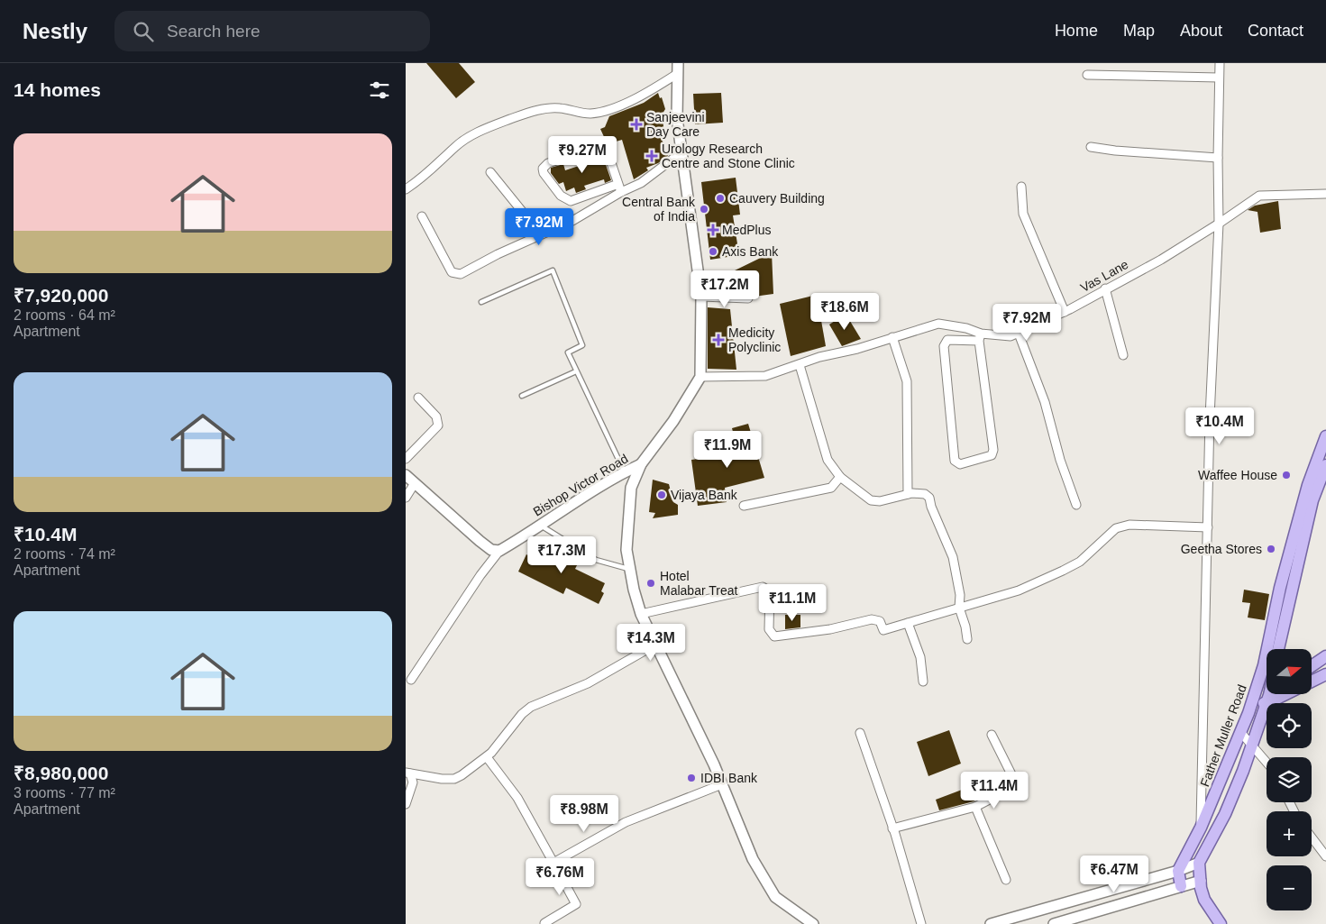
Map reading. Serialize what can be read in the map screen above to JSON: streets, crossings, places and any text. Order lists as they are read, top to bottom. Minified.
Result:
{"streets":{"main road":["Bishop Victor Road","Father Muller Road"],"street":["Vas Lane"]},"places":{"health":["Sanjeevini Day Care","Urology Research Centre and Stone Clinic","MedPlus","Medicity Polyclinic"],"other":["Cauvery Building","Central Bank of India","Axis Bank","Waffee House","Vijaya Bank","Geetha Stores","Hotel Malabar Treat","IDBI Bank"]},"north":"right","page":{"header":"Nestly","search":"Search here","nav":["Home","Map","About","Contact"],"heading":"14 homes","list":[{"name":"₹7,920,000","note":"2 rooms · 64 m² · Apartment"},{"name":"₹10.4M","note":"2 rooms · 74 m² · Apartment"},{"name":"₹8,980,000","note":"3 rooms · 77 m² · Apartment"}],"price":["₹9.27M","₹7.92M","₹17.2M","₹18.6M","₹7.92M","₹10.4M","₹11.9M","₹17.3M","₹11.1M","₹14.3M","₹11.4M","₹8.98M","₹6.47M","₹6.76M"],"map_buttons":["+","−"]}}
